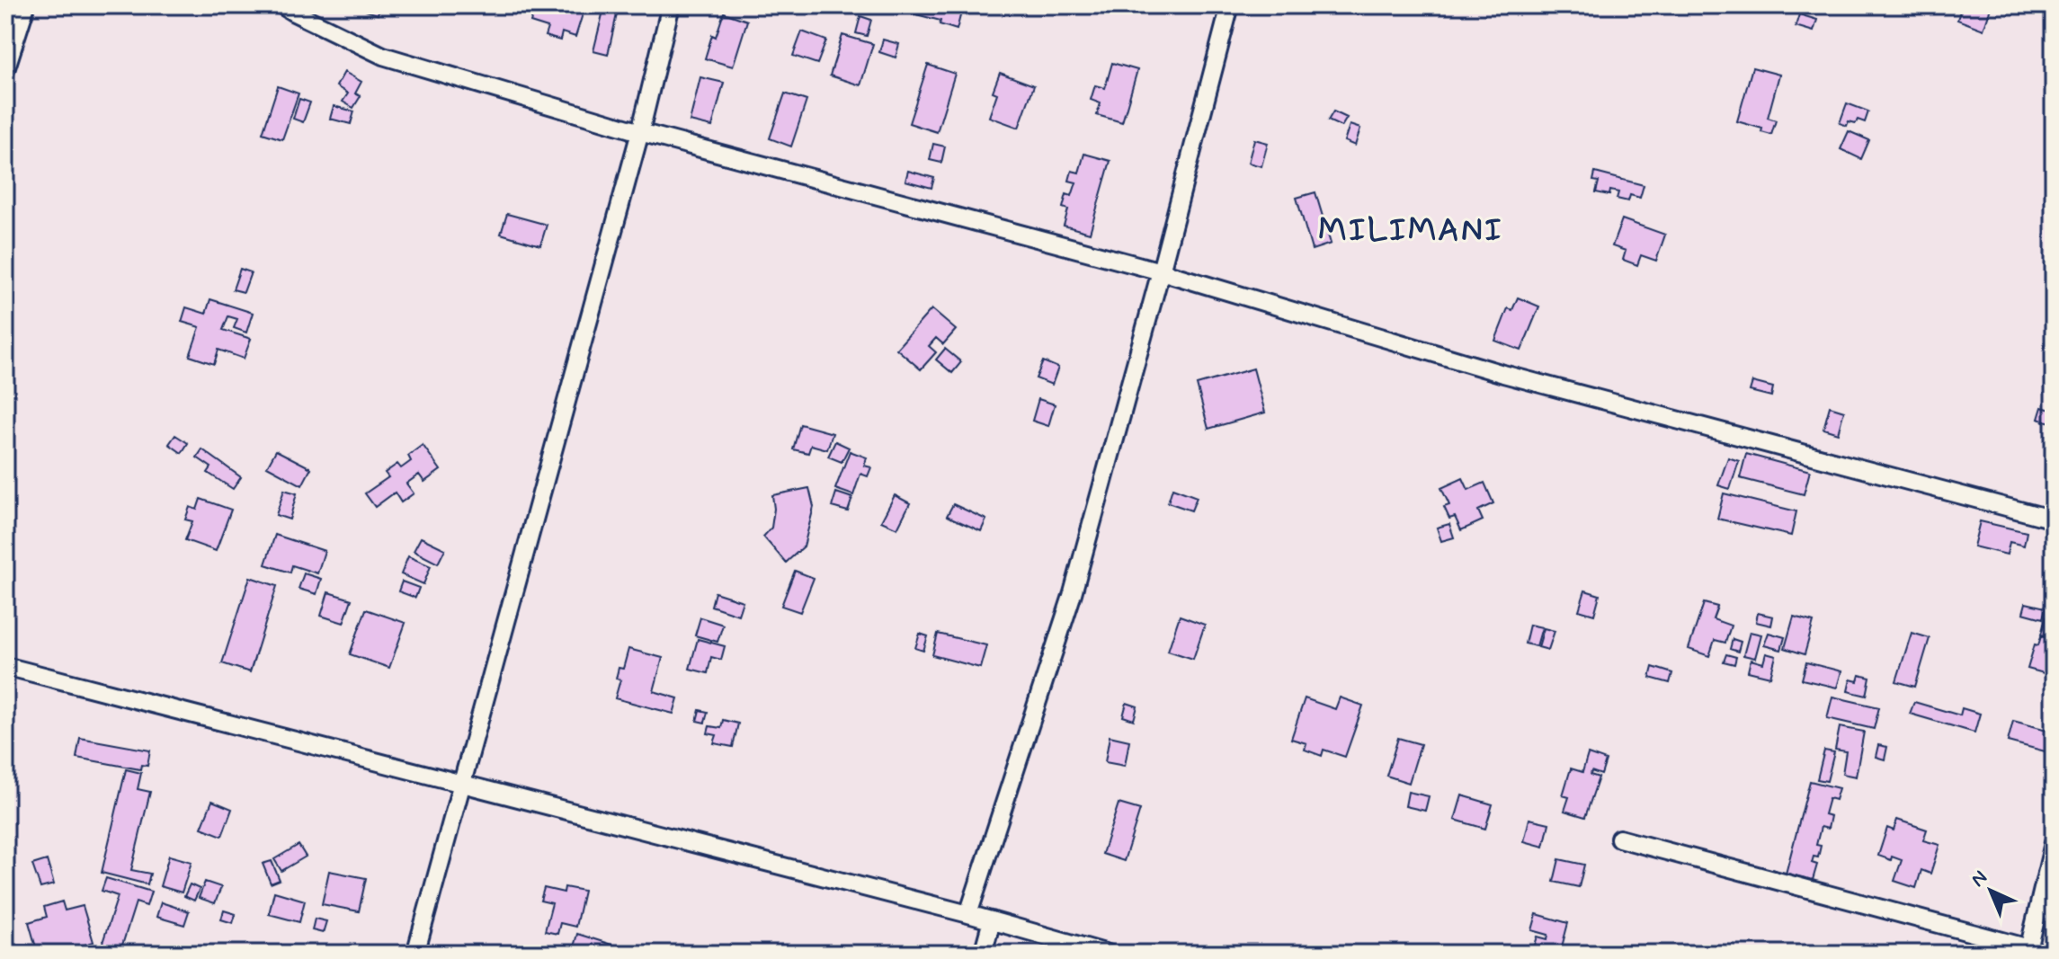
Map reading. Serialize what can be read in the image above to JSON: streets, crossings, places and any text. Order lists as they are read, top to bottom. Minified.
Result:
{"districts":["MILIMANI"],"north":"top left"}
